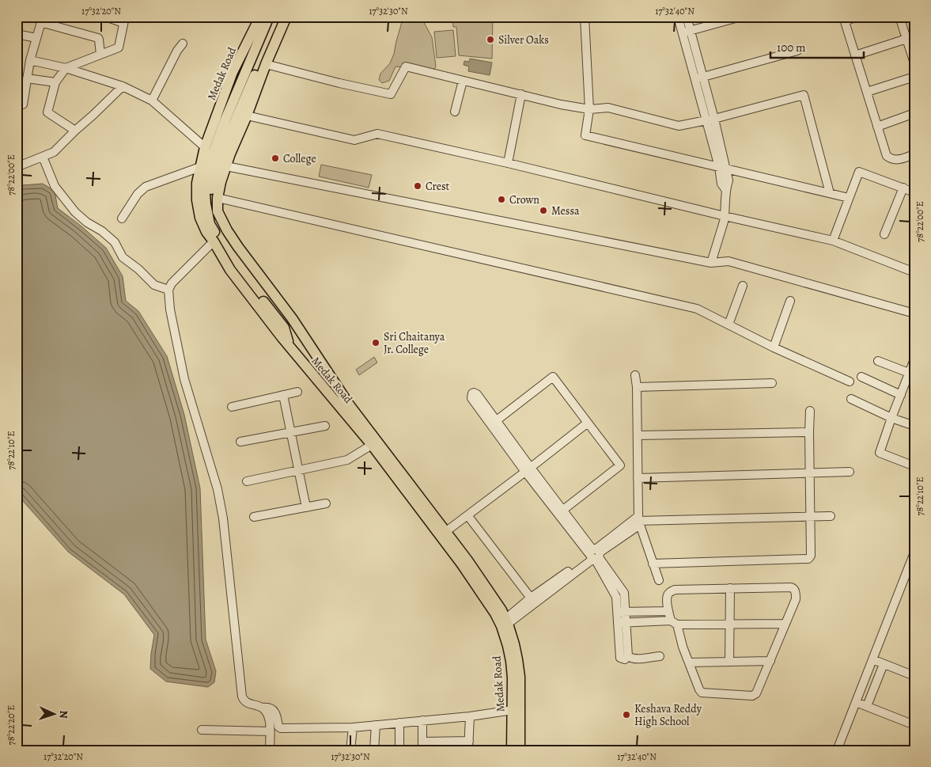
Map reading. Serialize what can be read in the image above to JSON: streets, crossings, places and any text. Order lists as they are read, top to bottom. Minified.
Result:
{"streets":{"main road":["Medak Road"]},"places":["Silver Oaks","College","Crest","Crown","Messa","Sri Chaitanya Jr. College","Keshava Reddy High School"],"scale_bar":"100 m","north":"right","coordinates":["17°32'20\"N","17°32'30\"N","17°32'40\"N","78°22'00\"E","78°22'10\"E","78°22'20\"E"]}
